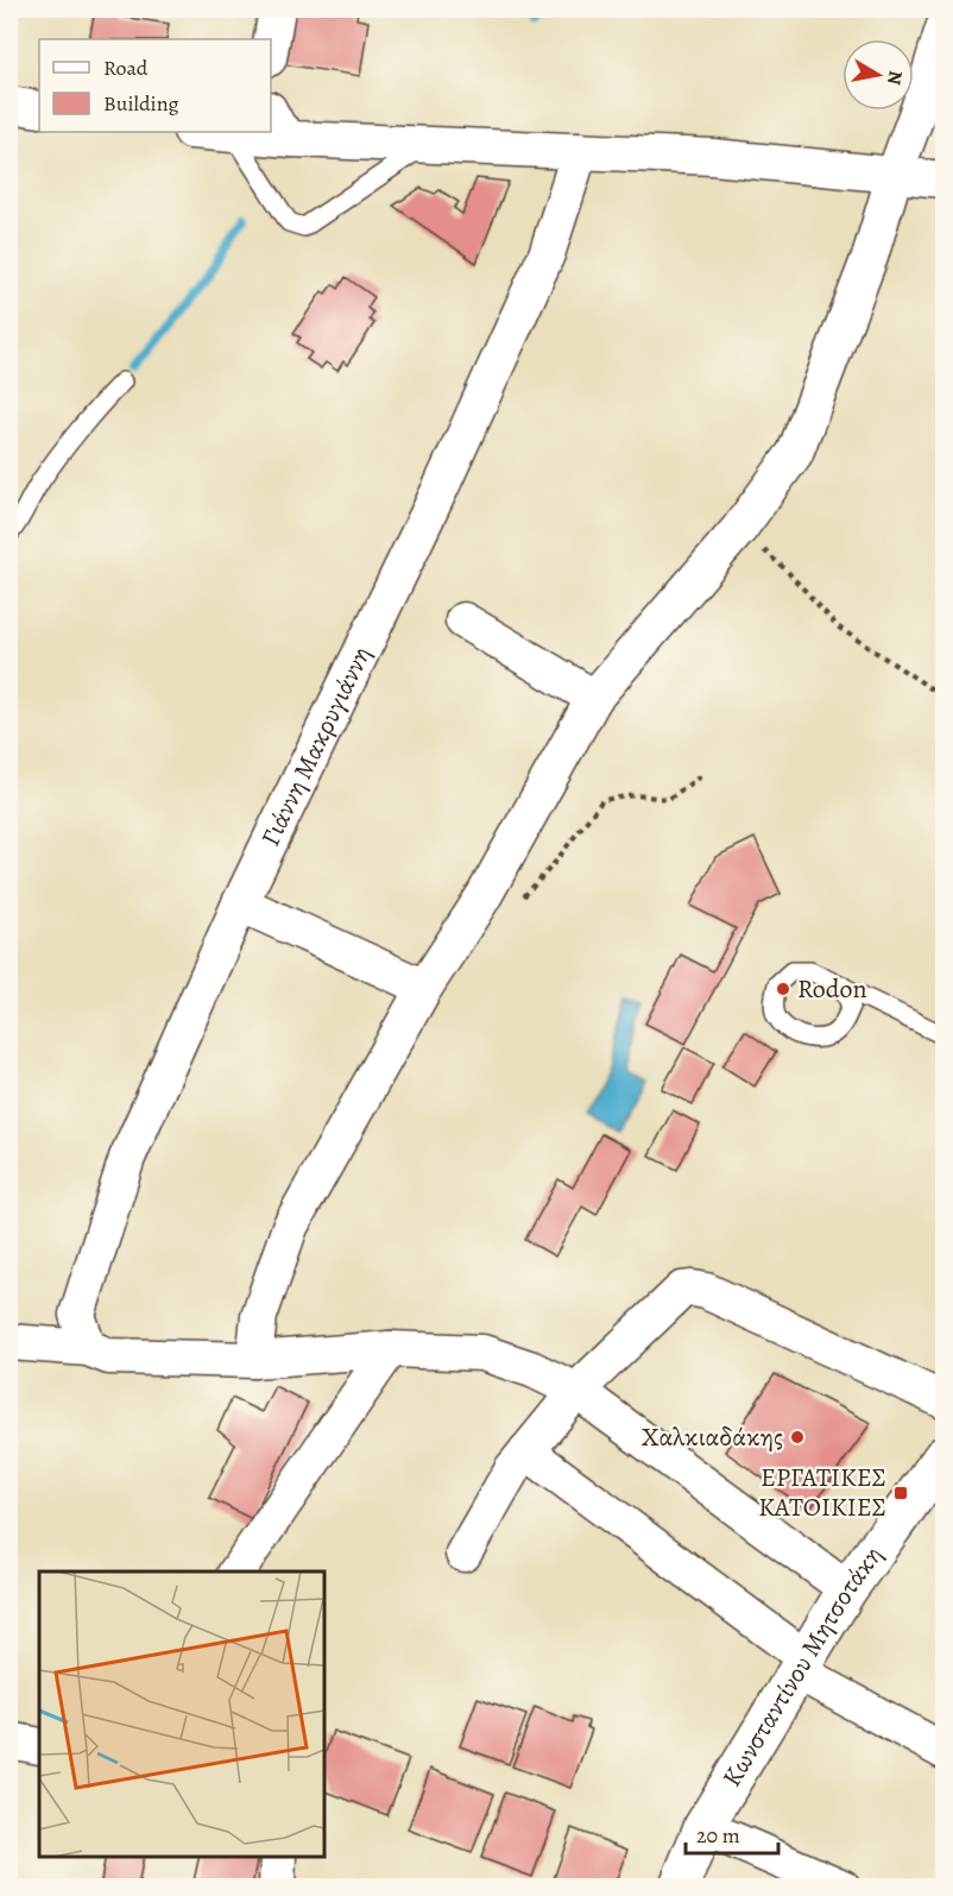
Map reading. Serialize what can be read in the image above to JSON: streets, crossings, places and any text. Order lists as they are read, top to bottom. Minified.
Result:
{"streets":{"main road":["Κωνσταντίνου Μητσοτάκη"],"street":["Γιάννη Μακρυγιάννη"]},"places":{"other":["Rodon","Χαλκιαδάκης"],"transit":["ΕΡΓΑΤΙΚΕΣ ΚΑΤΟΙΚΙΕΣ"]},"legend":["Road","Building"],"scale_bar":"20 m","north":"right"}
